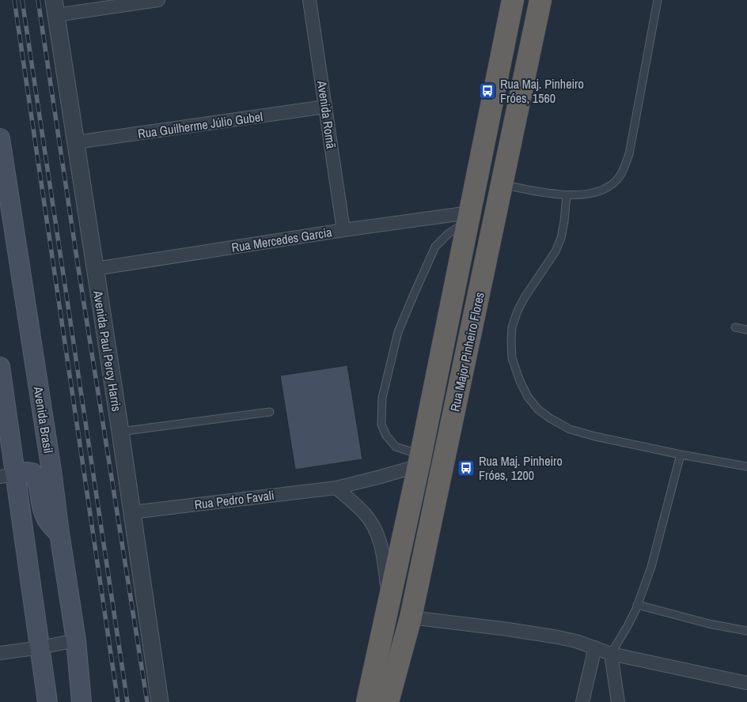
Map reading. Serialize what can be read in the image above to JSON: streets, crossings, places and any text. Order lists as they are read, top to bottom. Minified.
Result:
{"streets":{"highway":["Rua Major Pinheiro Flores"],"main road":["Avenida Brasil"],"street":["Avenida Romã","Rua Guilherme Júlio Gubel","Rua Mercedes Garcia","Avenida Paul Percy Harris","Rua Pedro Favali"]},"crossings":[["Avenida Romã","Rua Guilherme Júlio Gubel"],["Avenida Romã","Rua Mercedes Garcia"],["Rua Guilherme Júlio Gubel","Avenida Paul Percy Harris"],["Rua Mercedes Garcia","Avenida Paul Percy Harris"],["Rua Mercedes Garcia","Rua Major Pinheiro Flores"],["Avenida Paul Percy Harris","Rua Pedro Favali"],["Rua Major Pinheiro Flores","Rua Pedro Favali"]],"places":{"bus stop":["Rua Maj. Pinheiro Fróes, 1560","Rua Maj. Pinheiro Fróes, 1200"]}}
